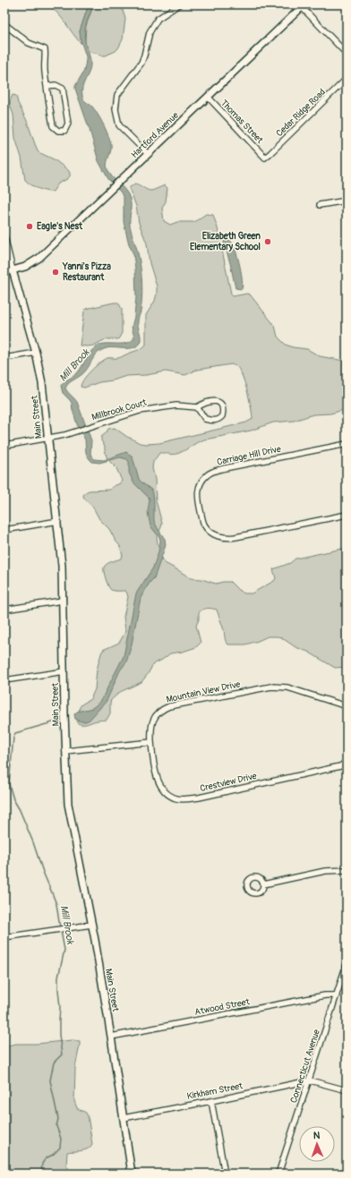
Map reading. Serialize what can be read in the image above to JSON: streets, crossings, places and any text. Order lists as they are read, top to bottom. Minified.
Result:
{"streets":{"main road":["Hartford Avenue","Main Street"],"street":["Cedar Ridge Road","Thomas Street","Millbrook Court","Carriage Hill Drive","Mountain View Drive","Crestview Drive","Atwood Street","Connecticut Avenue","Kirkham Street"]},"crossings":[["Cedar Ridge Road","Thomas Street"],["Thomas Street","Hartford Avenue"],["Hartford Avenue","Main Street"],["Millbrook Court","Main Street"],["Main Street","Atwood Street"],["Main Street","Kirkham Street"],["Mountain View Drive","Crestview Drive"],["Atwood Street","Connecticut Avenue"],["Connecticut Avenue","Kirkham Street"]],"water":["Mill Brook"],"places":["Eagle's Nest","Elizabeth Green Elementary School","Yanni's Pizza Restaurant"],"north":"top"}
